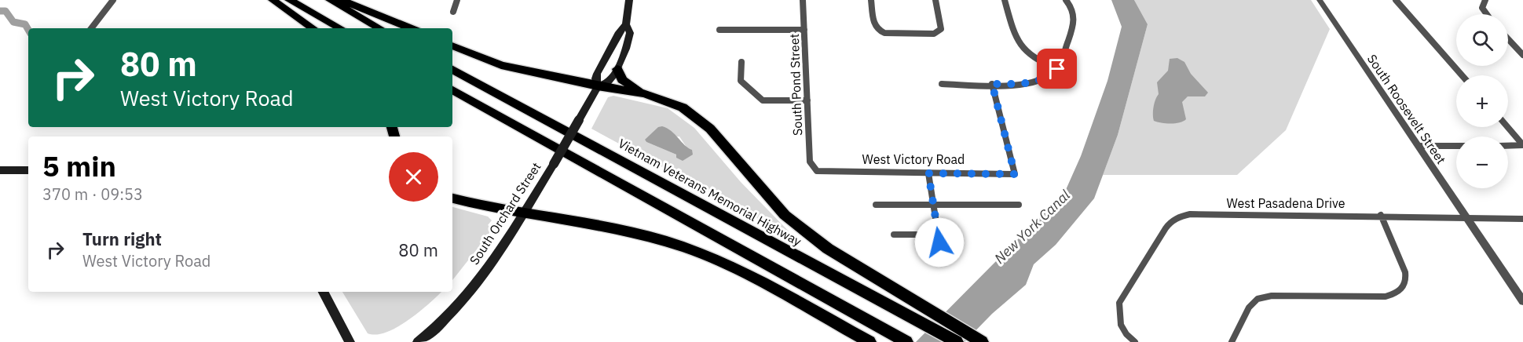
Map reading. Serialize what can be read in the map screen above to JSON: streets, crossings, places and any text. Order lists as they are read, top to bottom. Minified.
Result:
{"streets":{"highway":["Vietnam Veterans Memorial Highway"],"main road":["South Orchard Street"],"street":["South Pond Street","South Roosevelt Street","West Victory Road","West Pasadena Drive"]},"crossings":[["South Pond Street","West Victory Road"],["South Roosevelt Street","West Pasadena Drive"]],"water":["New York Canal"],"page":{"map_buttons":["+","−"],"turn":["80 m","West Victory Road"],"heading":["5 min","370 m · 09:53"],"list":[{"name":"Turn right","note":"West Victory Road","value":"80 m"}]}}
